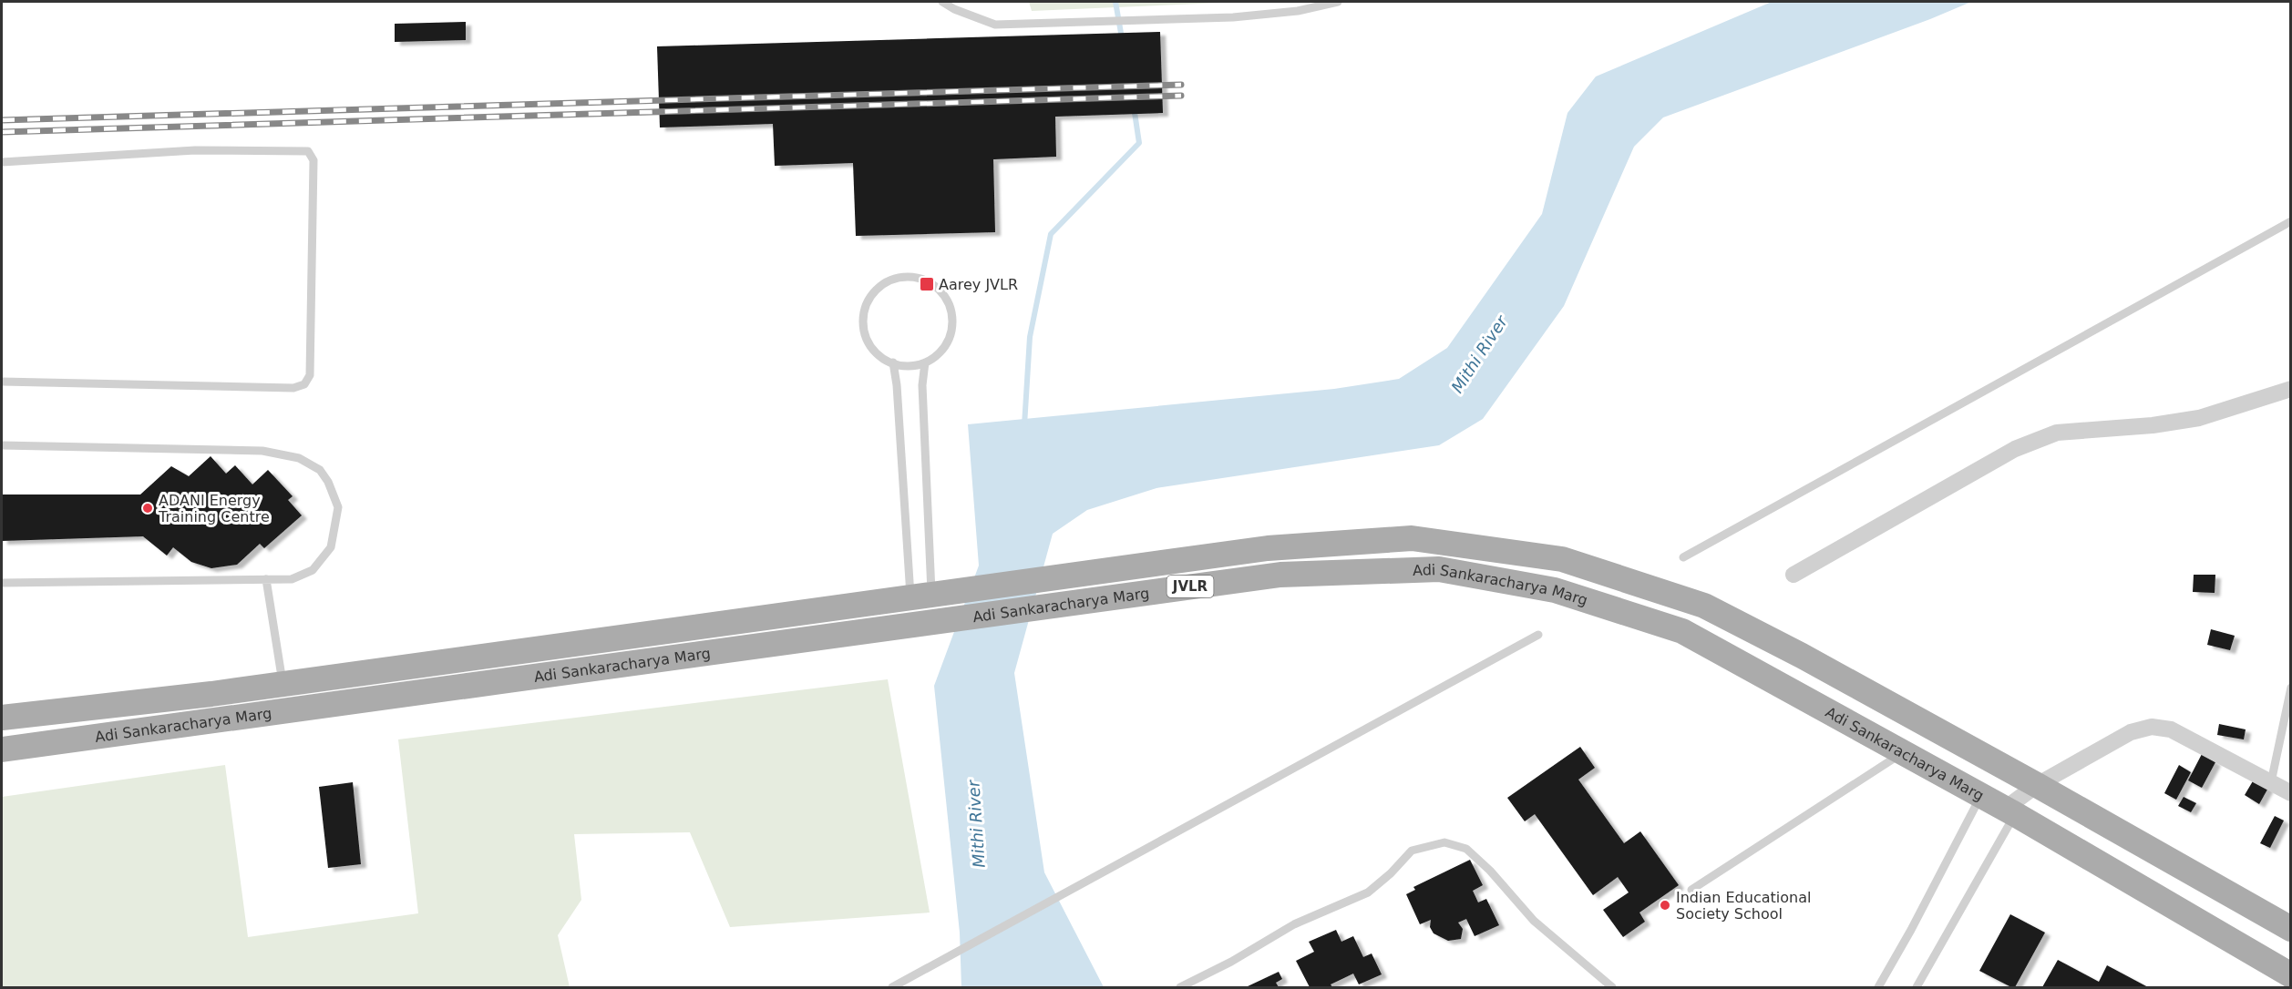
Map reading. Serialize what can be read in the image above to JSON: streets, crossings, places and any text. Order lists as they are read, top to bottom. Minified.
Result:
{"streets":{"main road":["JVLR","Adi Sankaracharya Marg"]},"water":["Mithi River"],"places":{"transit":["Aarey JVLR"],"other":["ADANI Energy Training Centre","Indian Educational Society School"]}}
